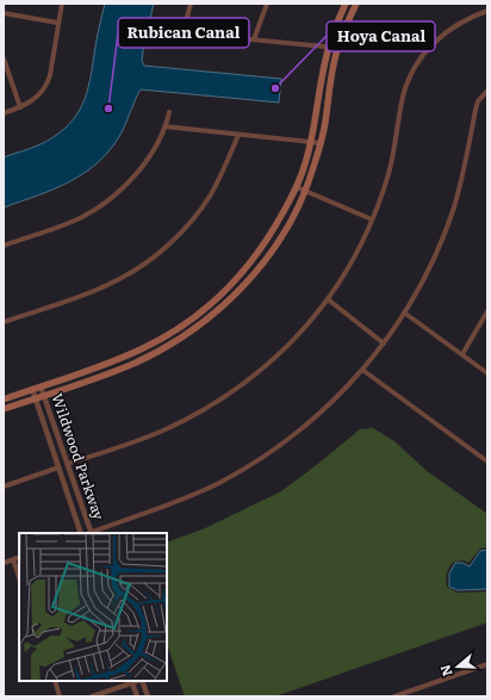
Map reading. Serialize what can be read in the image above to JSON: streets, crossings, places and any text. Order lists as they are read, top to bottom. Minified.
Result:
{"streets":{"street":["Wildwood Parkway"]},"places":["Hoya Canal","Rubican Canal"],"north":"left"}
